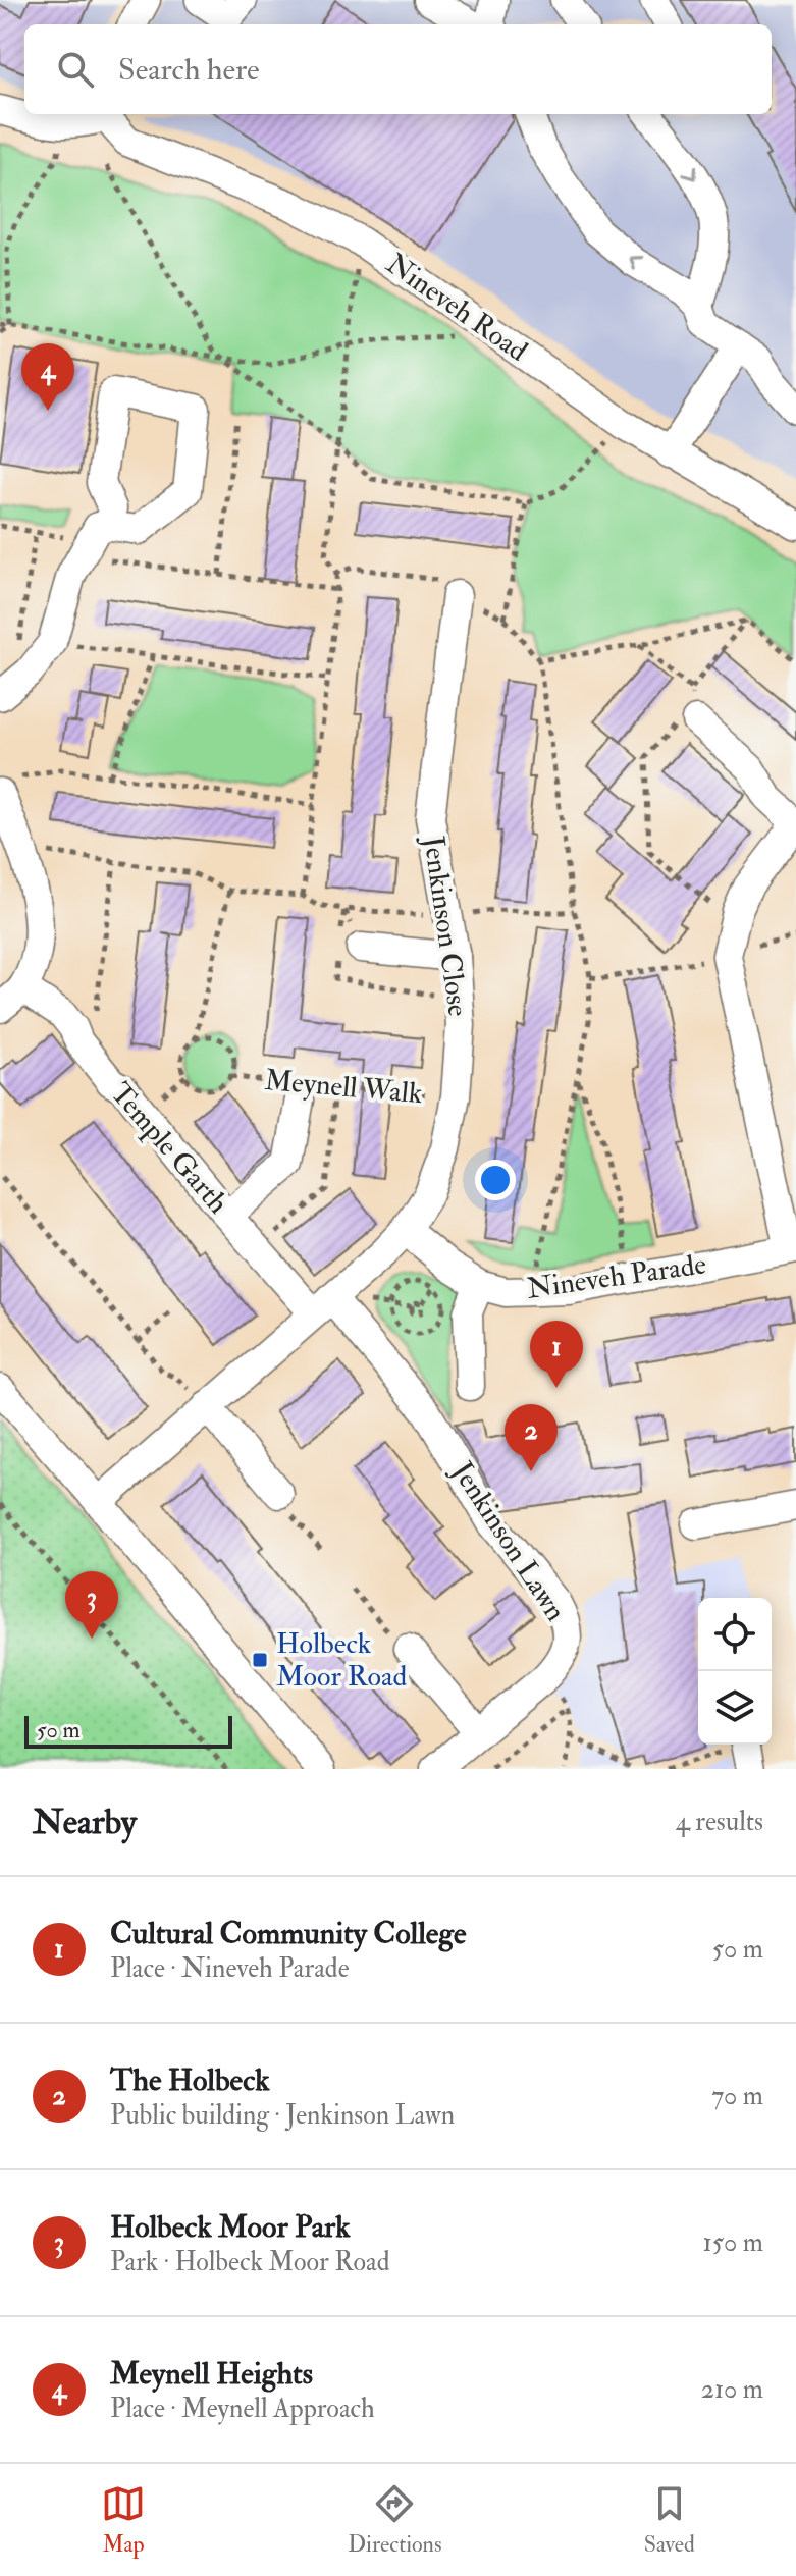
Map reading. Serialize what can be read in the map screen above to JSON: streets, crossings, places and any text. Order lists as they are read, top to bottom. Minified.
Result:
{"streets":{"street":["Nineveh Road","Jenkinson Close","Temple Garth","Nineveh Parade","Jenkinson Lawn"],"path":["Meynell Walk"]},"crossings":[["Jenkinson Close","Meynell Walk"],["Jenkinson Close","Temple Garth"],["Jenkinson Close","Nineveh Parade"],["Jenkinson Close","Jenkinson Lawn"],["Temple Garth","Jenkinson Lawn"]],"places":{"transit":["Holbeck Moor Road"]},"scale_bar":"50 m","page":{"search":"Search here","pins":["4","1","2","3"],"scale":"50 m","heading":["Nearby","4 results"],"list":[{"mark":"1","name":"Cultural Community College","note":"Place · Nineveh Parade","value":"50 m"},{"mark":"2","name":"The Holbeck","note":"Public building · Jenkinson Lawn","value":"70 m"},{"mark":"3","name":"Holbeck Moor Park","note":"Park · Holbeck Moor Road","value":"150 m"},{"mark":"4","name":"Meynell Heights","note":"Place · Meynell Approach","value":"210 m"}],"nav":["Map","Directions","Saved"]}}
